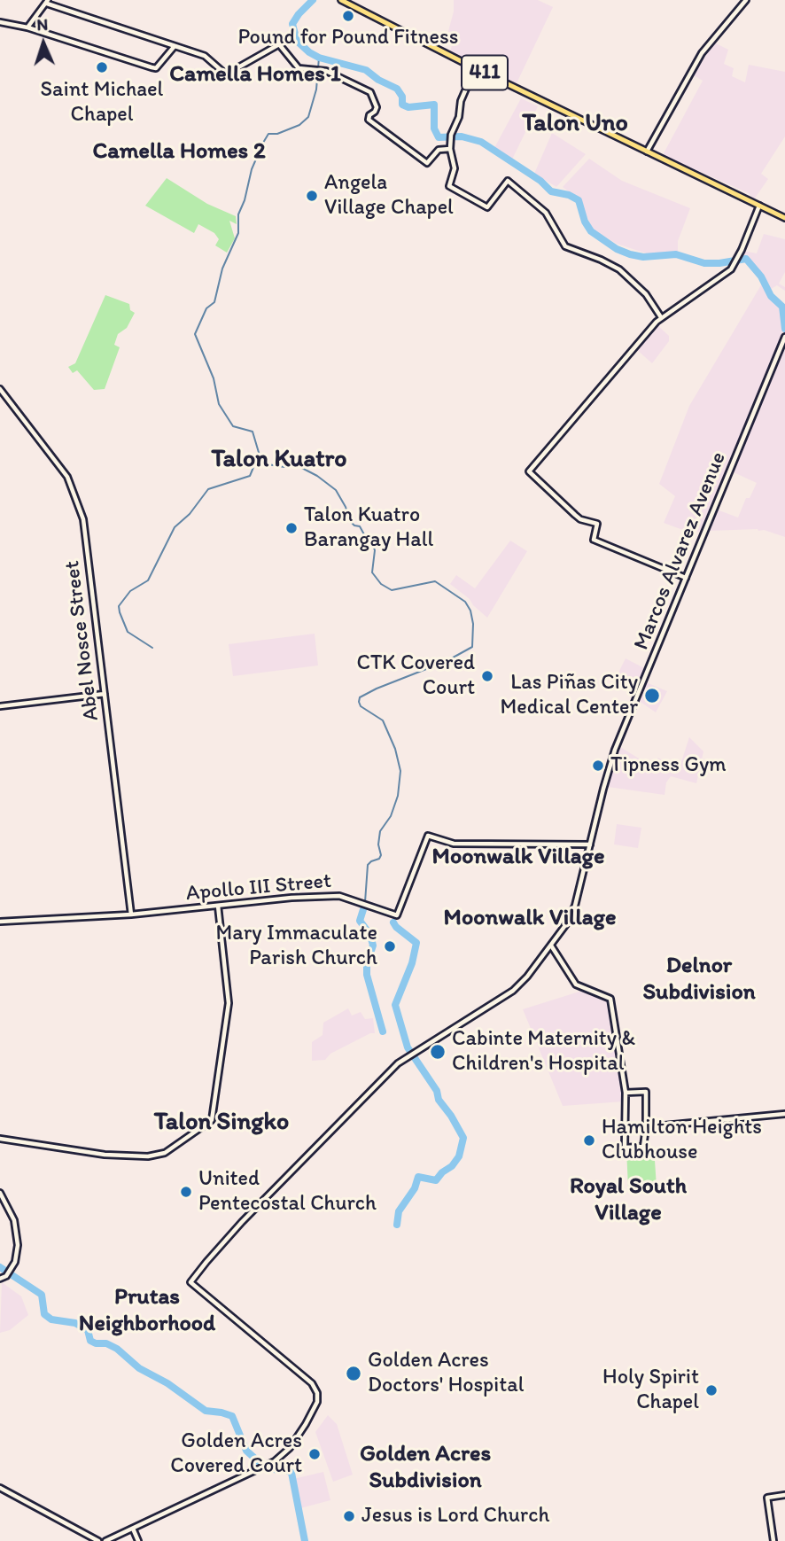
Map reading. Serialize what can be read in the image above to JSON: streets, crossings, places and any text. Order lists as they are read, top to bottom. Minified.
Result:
{"streets":{"highway":["411"],"street":["Marcos Alvarez Avenue","Abel Nosce Street","Apollo III Street"]},"crossings":[["Marcos Alvarez Avenue","Apollo III Street"],["Abel Nosce Street","Apollo III Street"]],"districts":["Camella Homes 1","Talon Uno","Camella Homes 2","Talon Kuatro","Moonwalk Village","Moonwalk Village","Delnor Subdivision","Talon Singko","Royal South Village","Prutas Neighborhood","Golden Acres Subdivision"],"places":["Pound for Pound Fitness","Saint Michael Chapel","Angela Village Chapel","Talon Kuatro Barangay Hall","CTK Covered Court","Las Piñas City Medical Center","Tipness Gym","Mary Immaculate Parish Church","Cabinte Maternity & Children's Hospital","Hamilton Heights Clubhouse","United Pentecostal Church","Golden Acres Doctors' Hospital","Holy Spirit Chapel","Golden Acres Covered Court","Jesus is Lord Church"],"north":"top"}
